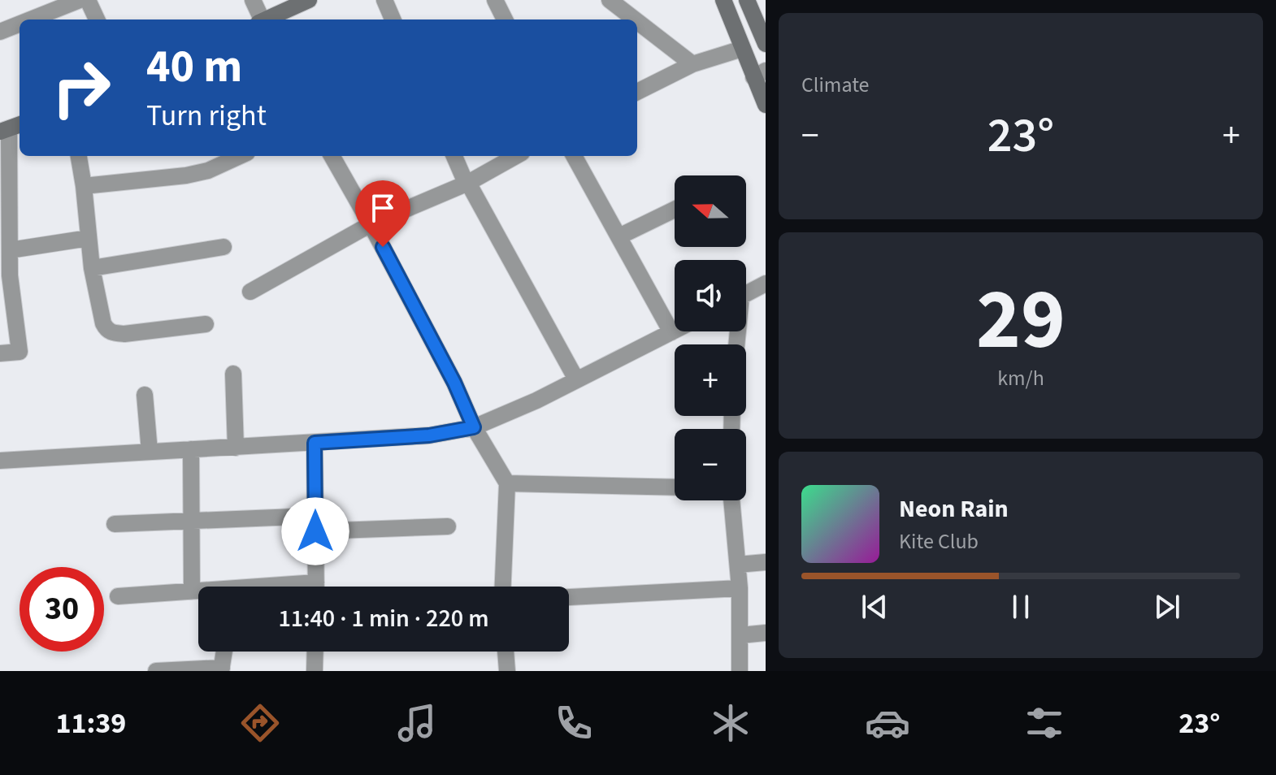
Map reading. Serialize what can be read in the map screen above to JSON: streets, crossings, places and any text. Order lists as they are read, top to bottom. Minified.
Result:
{"north":"left","page":{"tile":["Climate",["29","km/h"]],"turn":["40 m","Turn right"],"heat":["−","23°","+"],"map_buttons":["+","−"],"song":["Neon Rain","Kite Club"],"limit":"30","trip":"11:40 · 1 min · 220 m","tabs":["11:39","23°"]}}
